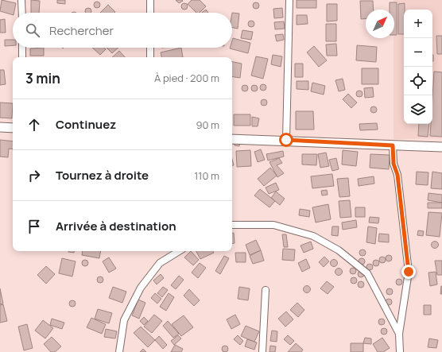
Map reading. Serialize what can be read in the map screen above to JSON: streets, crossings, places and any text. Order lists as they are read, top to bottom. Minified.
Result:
{"north":"top right","page":{"map_buttons":["+","−"],"search":"Rechercher","heading":["3 min","À pied · 200 m"],"list":[["Continuez","90 m"],["Tournez à droite","110 m"],"Arrivée à destination"]}}
